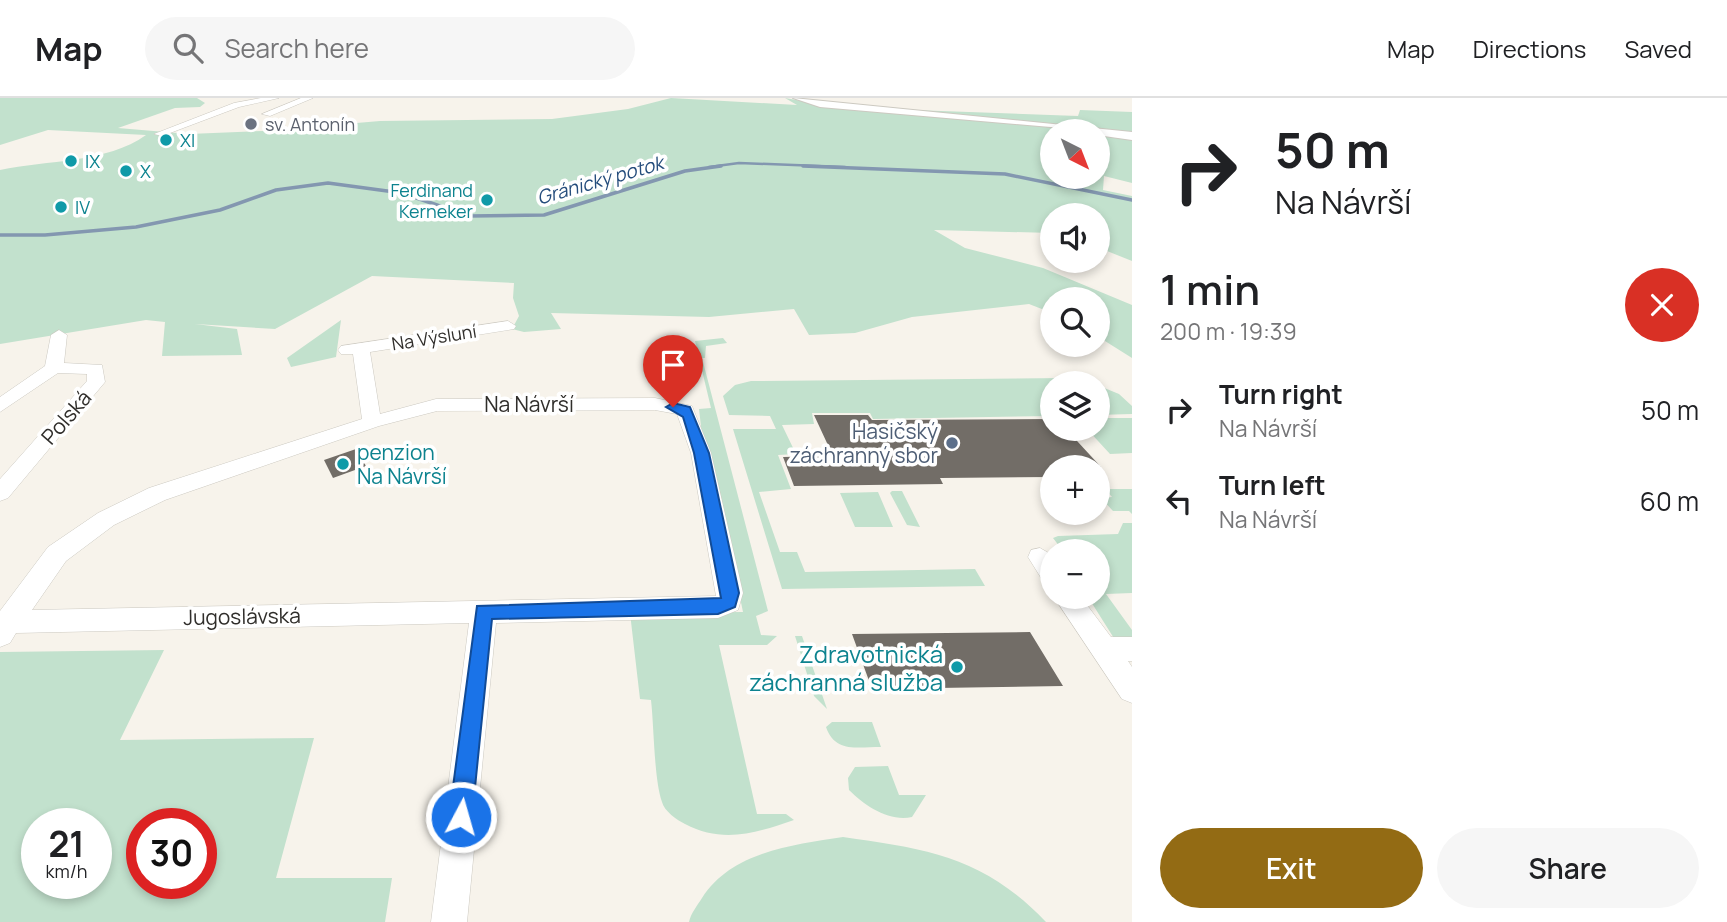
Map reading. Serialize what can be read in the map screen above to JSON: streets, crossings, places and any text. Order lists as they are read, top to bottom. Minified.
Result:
{"streets":{"street":["Na Výsluní","Na Návrší","Polská","Jugoslávská"]},"crossings":[["Na Výsluní","Na Návrší"],["Na Návrší","Jugoslávská"]],"water":["Gránický potok"],"places":["sv. Antonín","XI","IX","X","Ferdinand Kerneker","IV","Hasičský záchranný sbor","penzion Na Návrší","Zdravotnická záchranná služba"],"north":"bottom right","page":{"header":"Map","search":"Search here","nav":["Map","Directions","Saved"],"turn":["50 m","Na Návrší"],"map_buttons":["+","−"],"heading":["1 min","200 m · 19:39"],"list":[{"name":"Turn right","note":"Na Návrší","value":"50 m"},{"name":"Turn left","note":"Na Návrší","value":"60 m"}],"speed":"21 km/h","limit":"30","buttons":["Exit","Share"]}}
